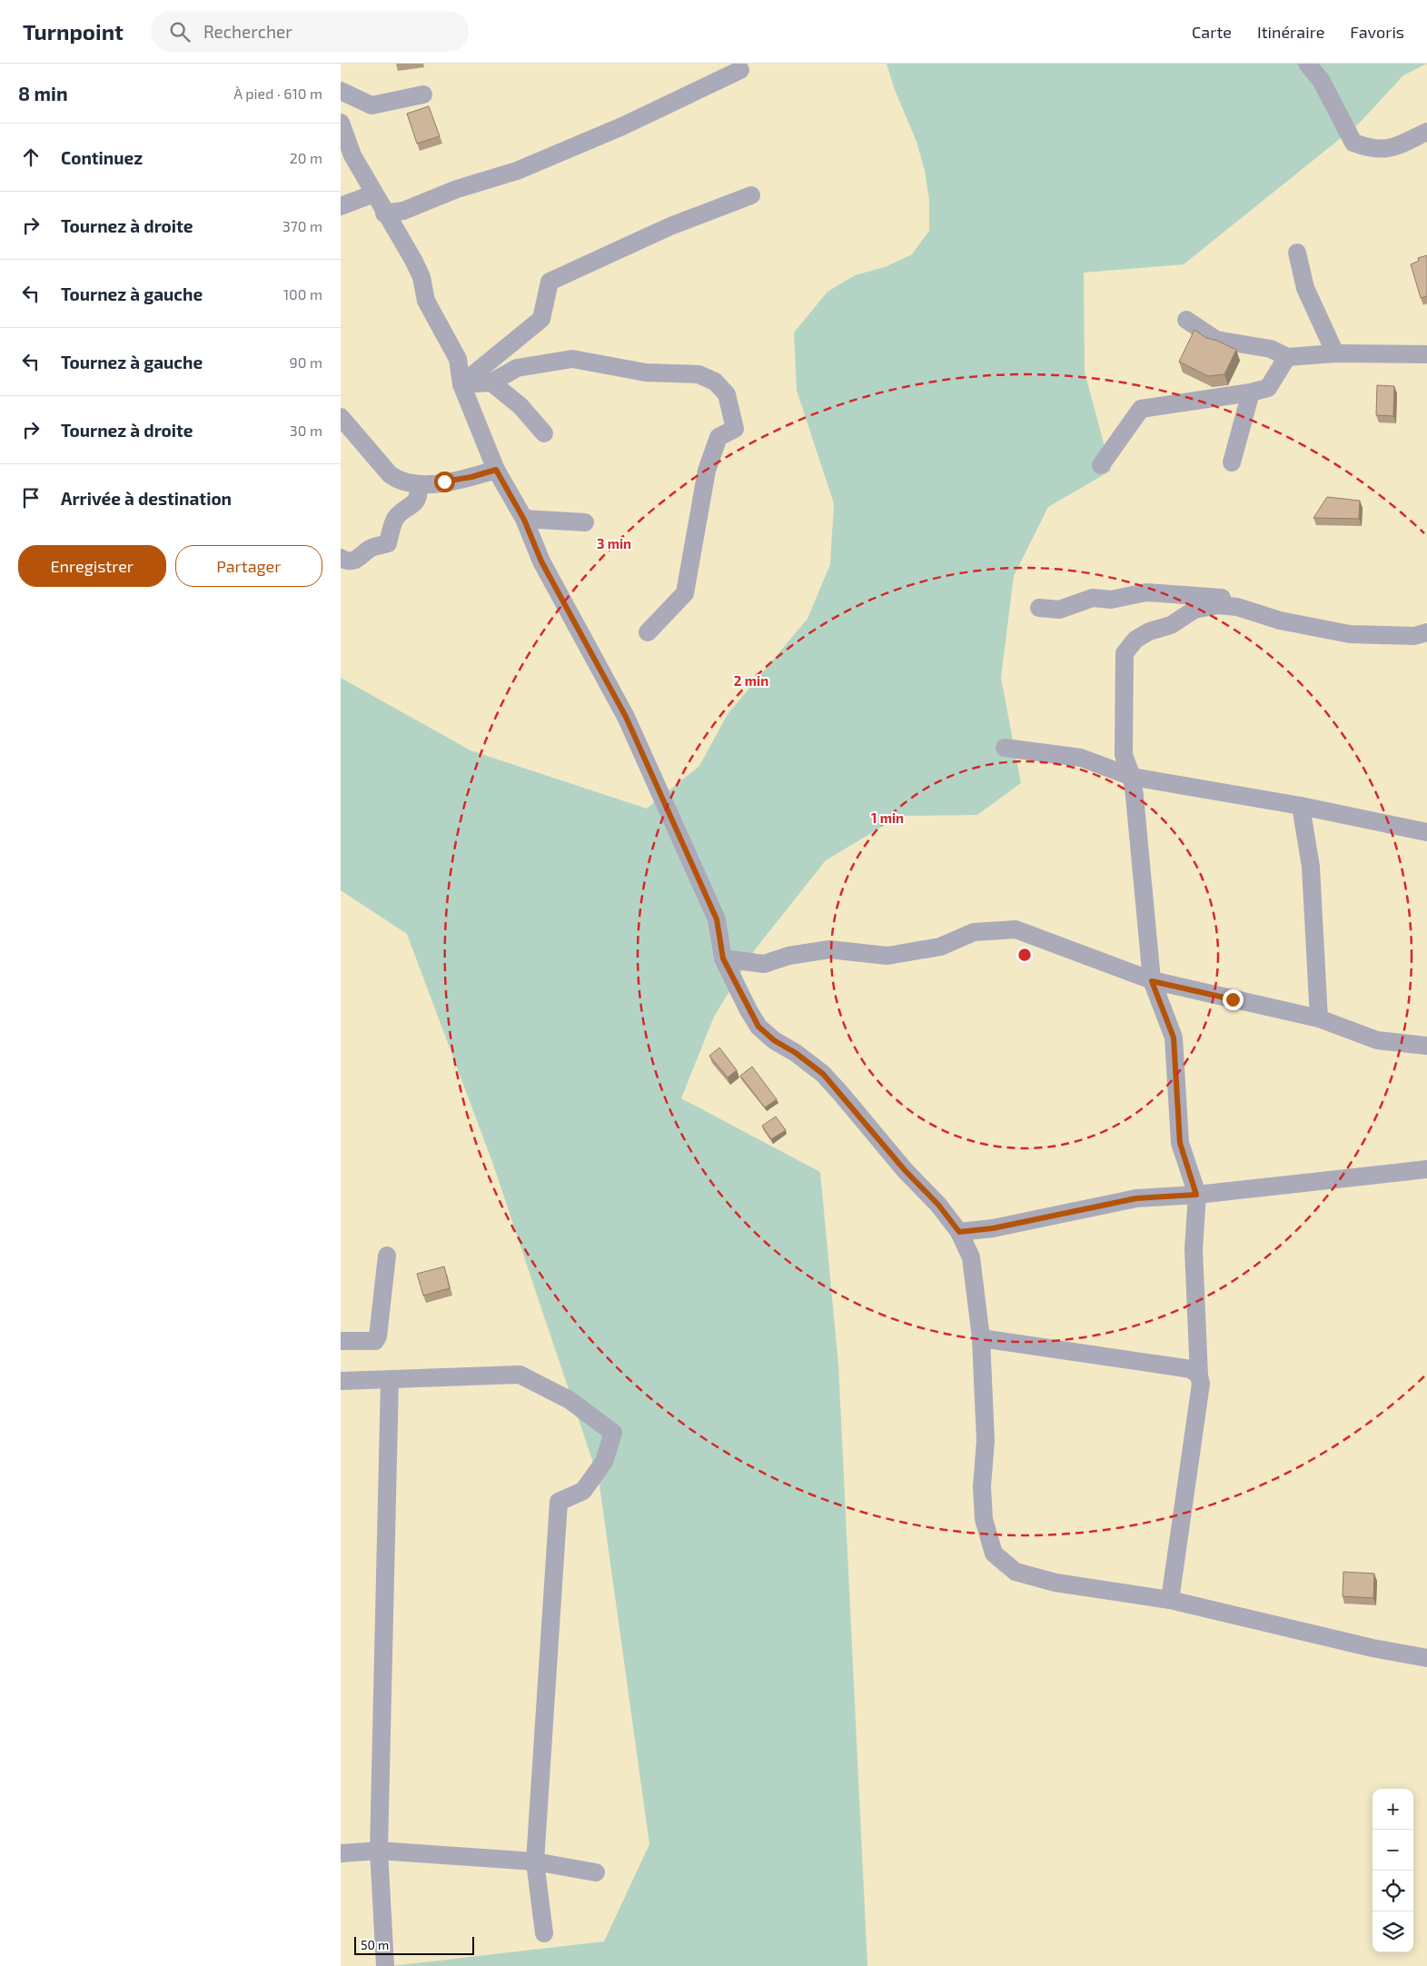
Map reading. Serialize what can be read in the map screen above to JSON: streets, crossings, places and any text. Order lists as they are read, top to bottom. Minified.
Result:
{"scale_bar":"50 m","page":{"header":"Turnpoint","search":"Rechercher","nav":["Carte","Itinéraire","Favoris"],"heading":["8 min","À pied · 610 m"],"list":[["Continuez","20 m"],["Tournez à droite","370 m"],["Tournez à gauche","100 m"],["Tournez à gauche","90 m"],["Tournez à droite","30 m"],"Arrivée à destination"],"buttons":["Enregistrer","Partager"],"map_buttons":["+","−"],"scale":"50 m"},"rings":["3 min","2 min","1 min"]}
